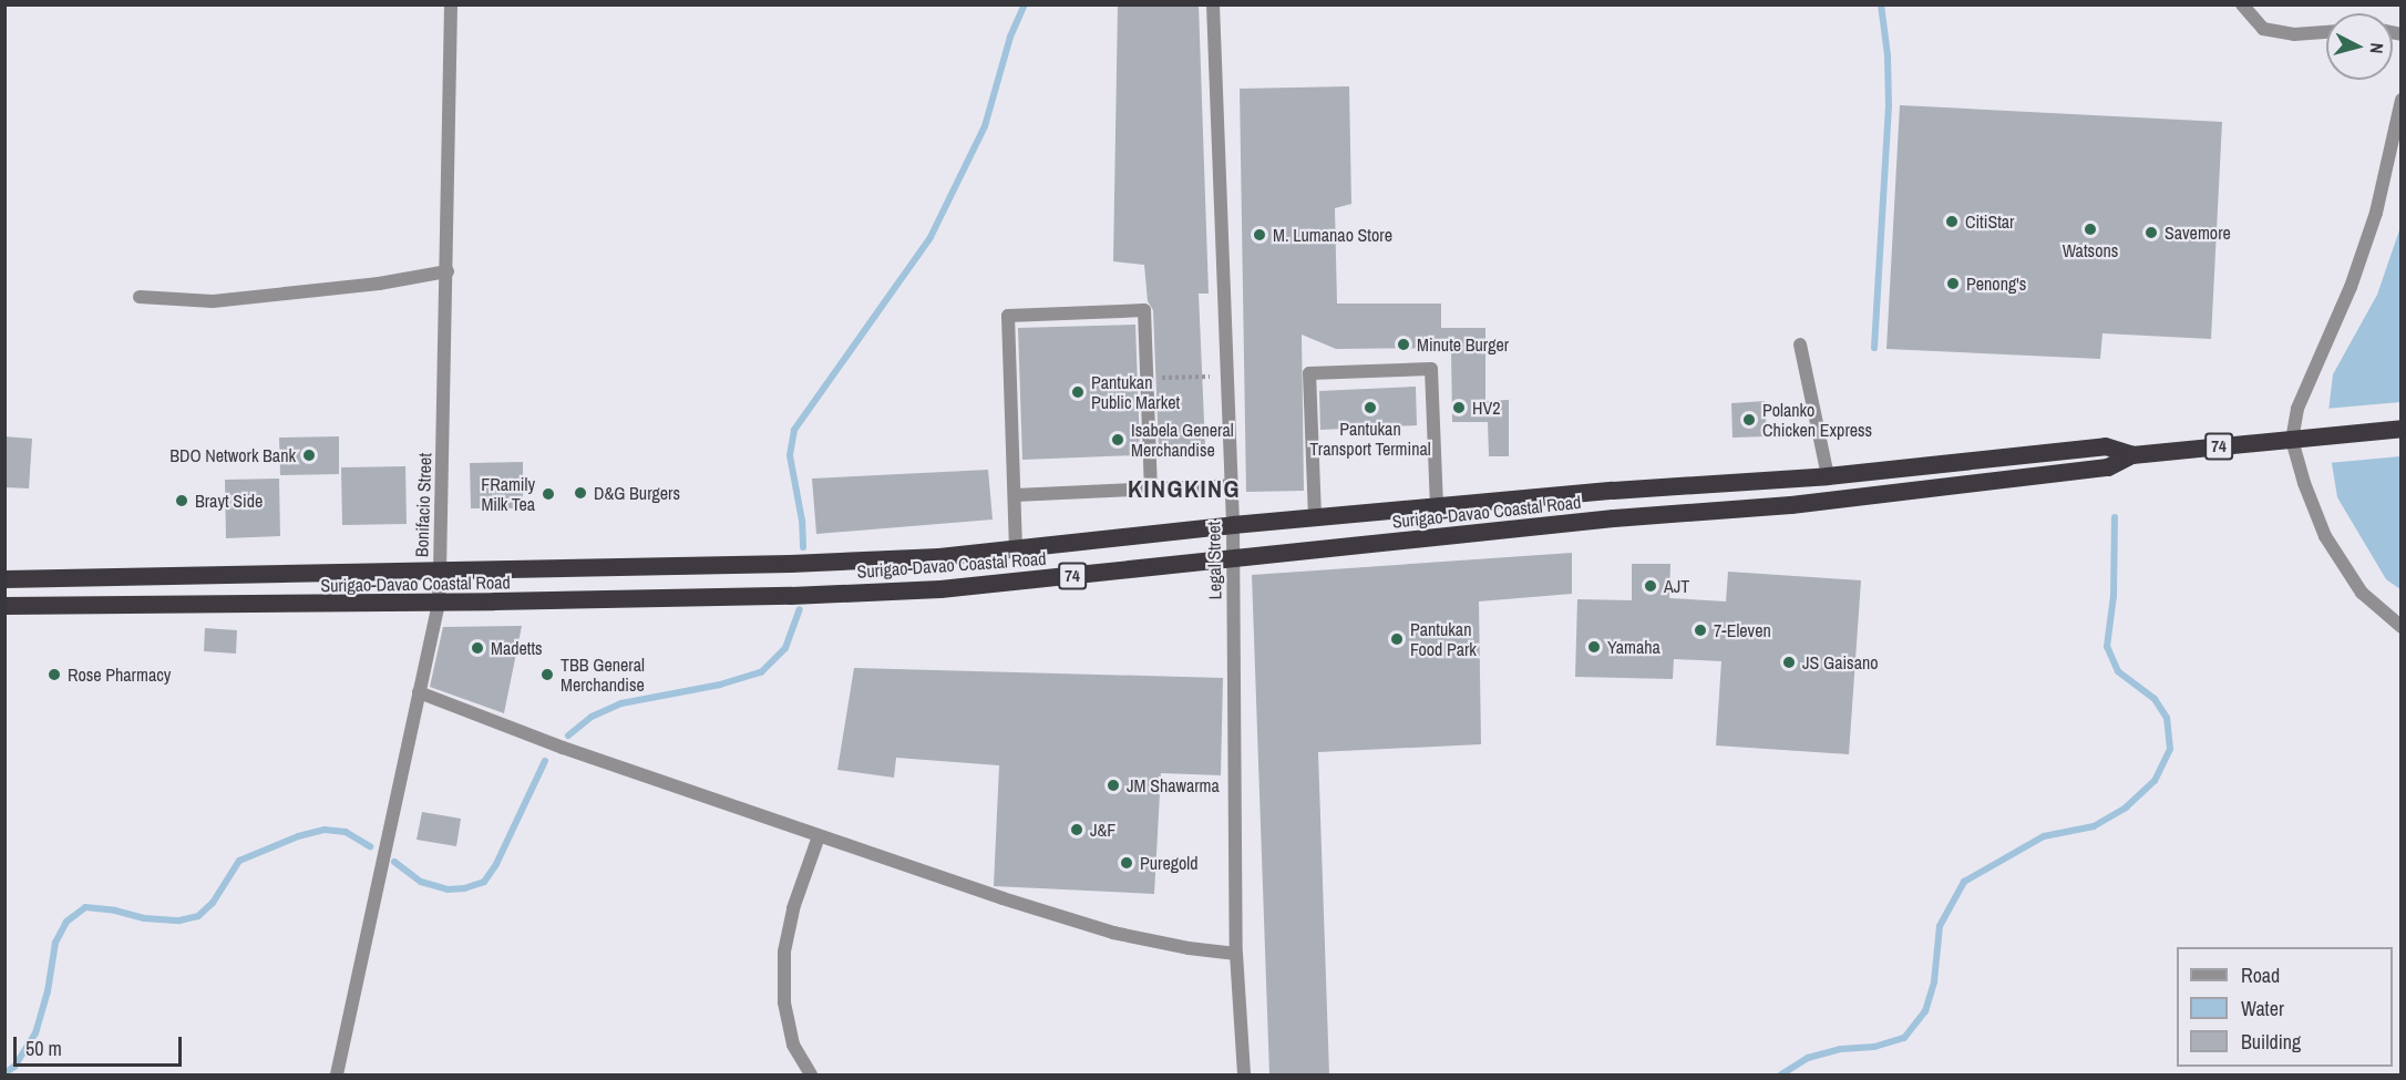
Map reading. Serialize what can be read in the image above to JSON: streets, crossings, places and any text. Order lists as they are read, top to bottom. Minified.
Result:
{"streets":{"highway":["74","Surigao-Davao Coastal Road"],"street":["Bonifacio Street","Legal Street"]},"crossings":[["Bonifacio Street","Surigao-Davao Coastal Road"],["Surigao-Davao Coastal Road","Legal Street"]],"districts":["KINGKING"],"places":["CitiStar","Watsons","Savemore","M. Lumanao Store","Penong's","Minute Burger","Pantukan Public Market","Pantukan Transport Terminal","HV2","Polanko Chicken Express","Isabela General Merchandise","BDO Network Bank","D&G Burgers","FRamily Milk Tea","Brayt Side","AJT","7-Eleven","Pantukan Food Park","Yamaha","Madetts","JS Gaisano","Rose Pharmacy","TBB General Merchandise","JM Shawarma","J&F","Puregold"],"legend":["Road","Water","Building"],"scale_bar":"50 m","north":"right"}
